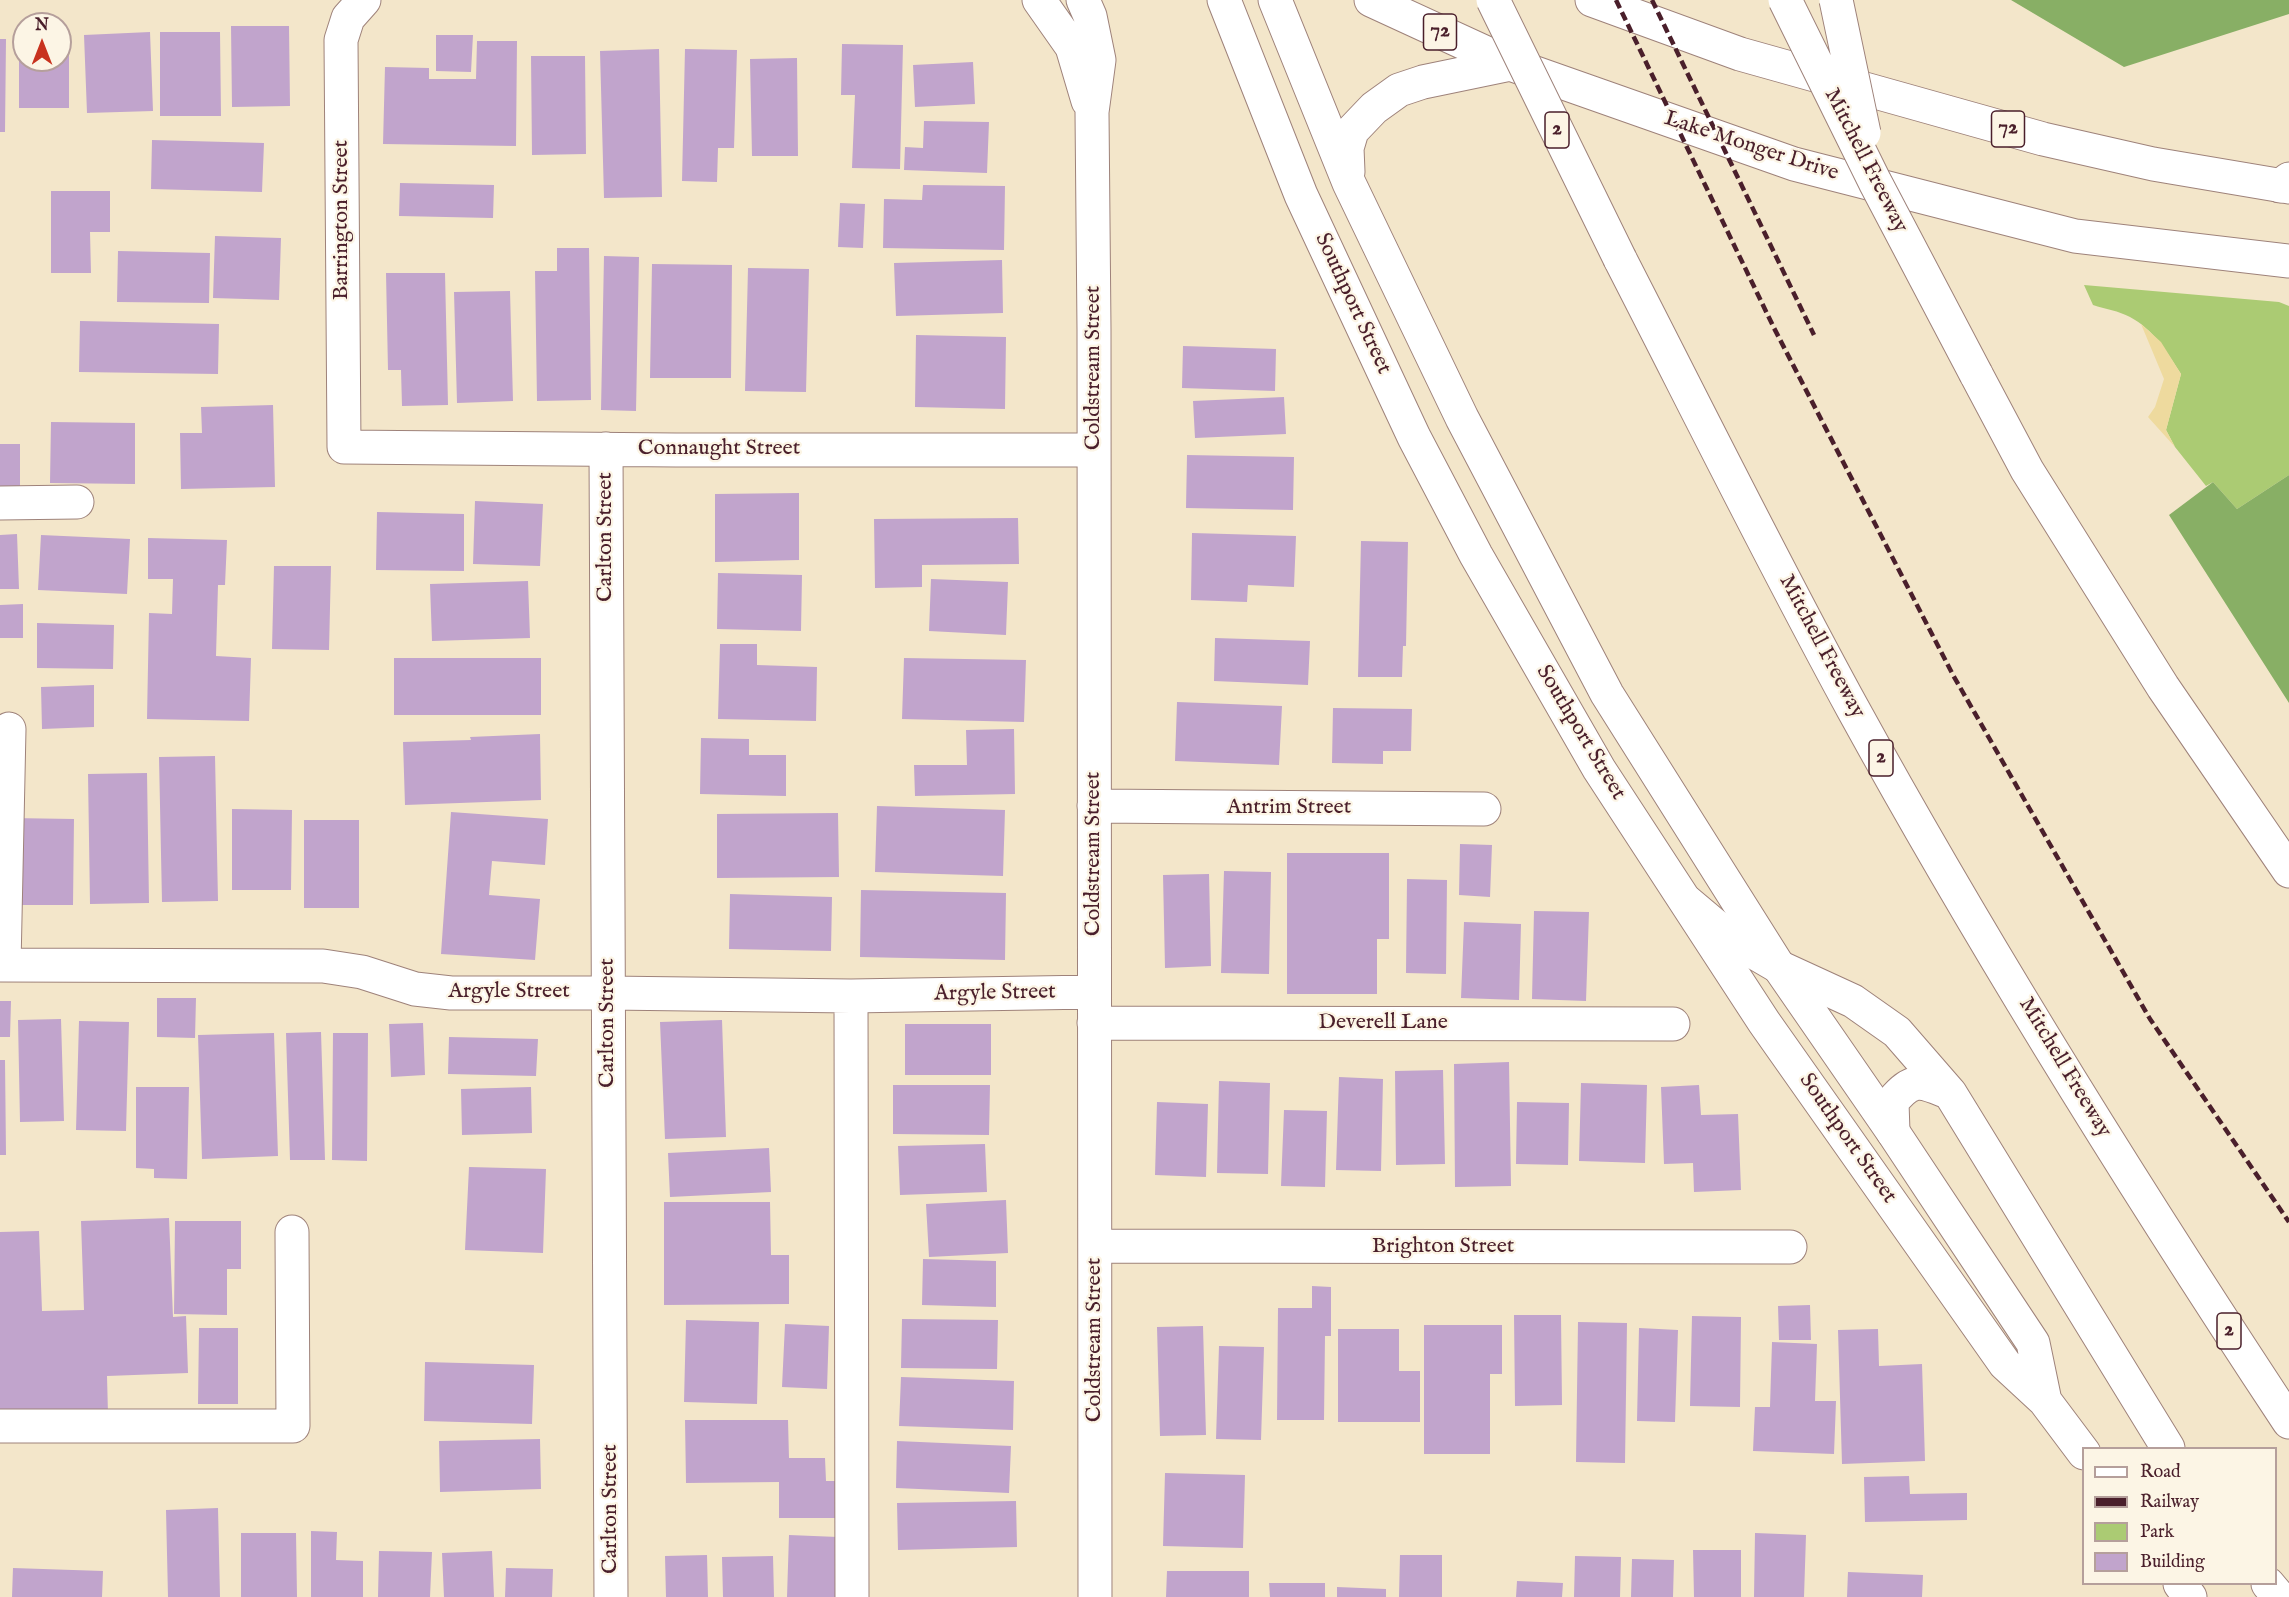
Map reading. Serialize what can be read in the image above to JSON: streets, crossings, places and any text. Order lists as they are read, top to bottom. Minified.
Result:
{"streets":{"main road":["72","2","Lake Monger Drive","Mitchell Freeway","Barrington Street","Southport Street","Coldstream Street","Connaught Street","Carlton Street","Antrim Street","Argyle Street","Deverell Lane","Brighton Street"]},"crossings":[["Barrington Street","Connaught Street"],["Coldstream Street","Connaught Street"],["Coldstream Street","Antrim Street"],["Coldstream Street","Argyle Street"],["Coldstream Street","Deverell Lane"],["Coldstream Street","Brighton Street"],["Connaught Street","Carlton Street"],["Carlton Street","Argyle Street"],["Argyle Street","Deverell Lane"]],"legend":["Road","Railway","Park","Building"],"north":"top"}
